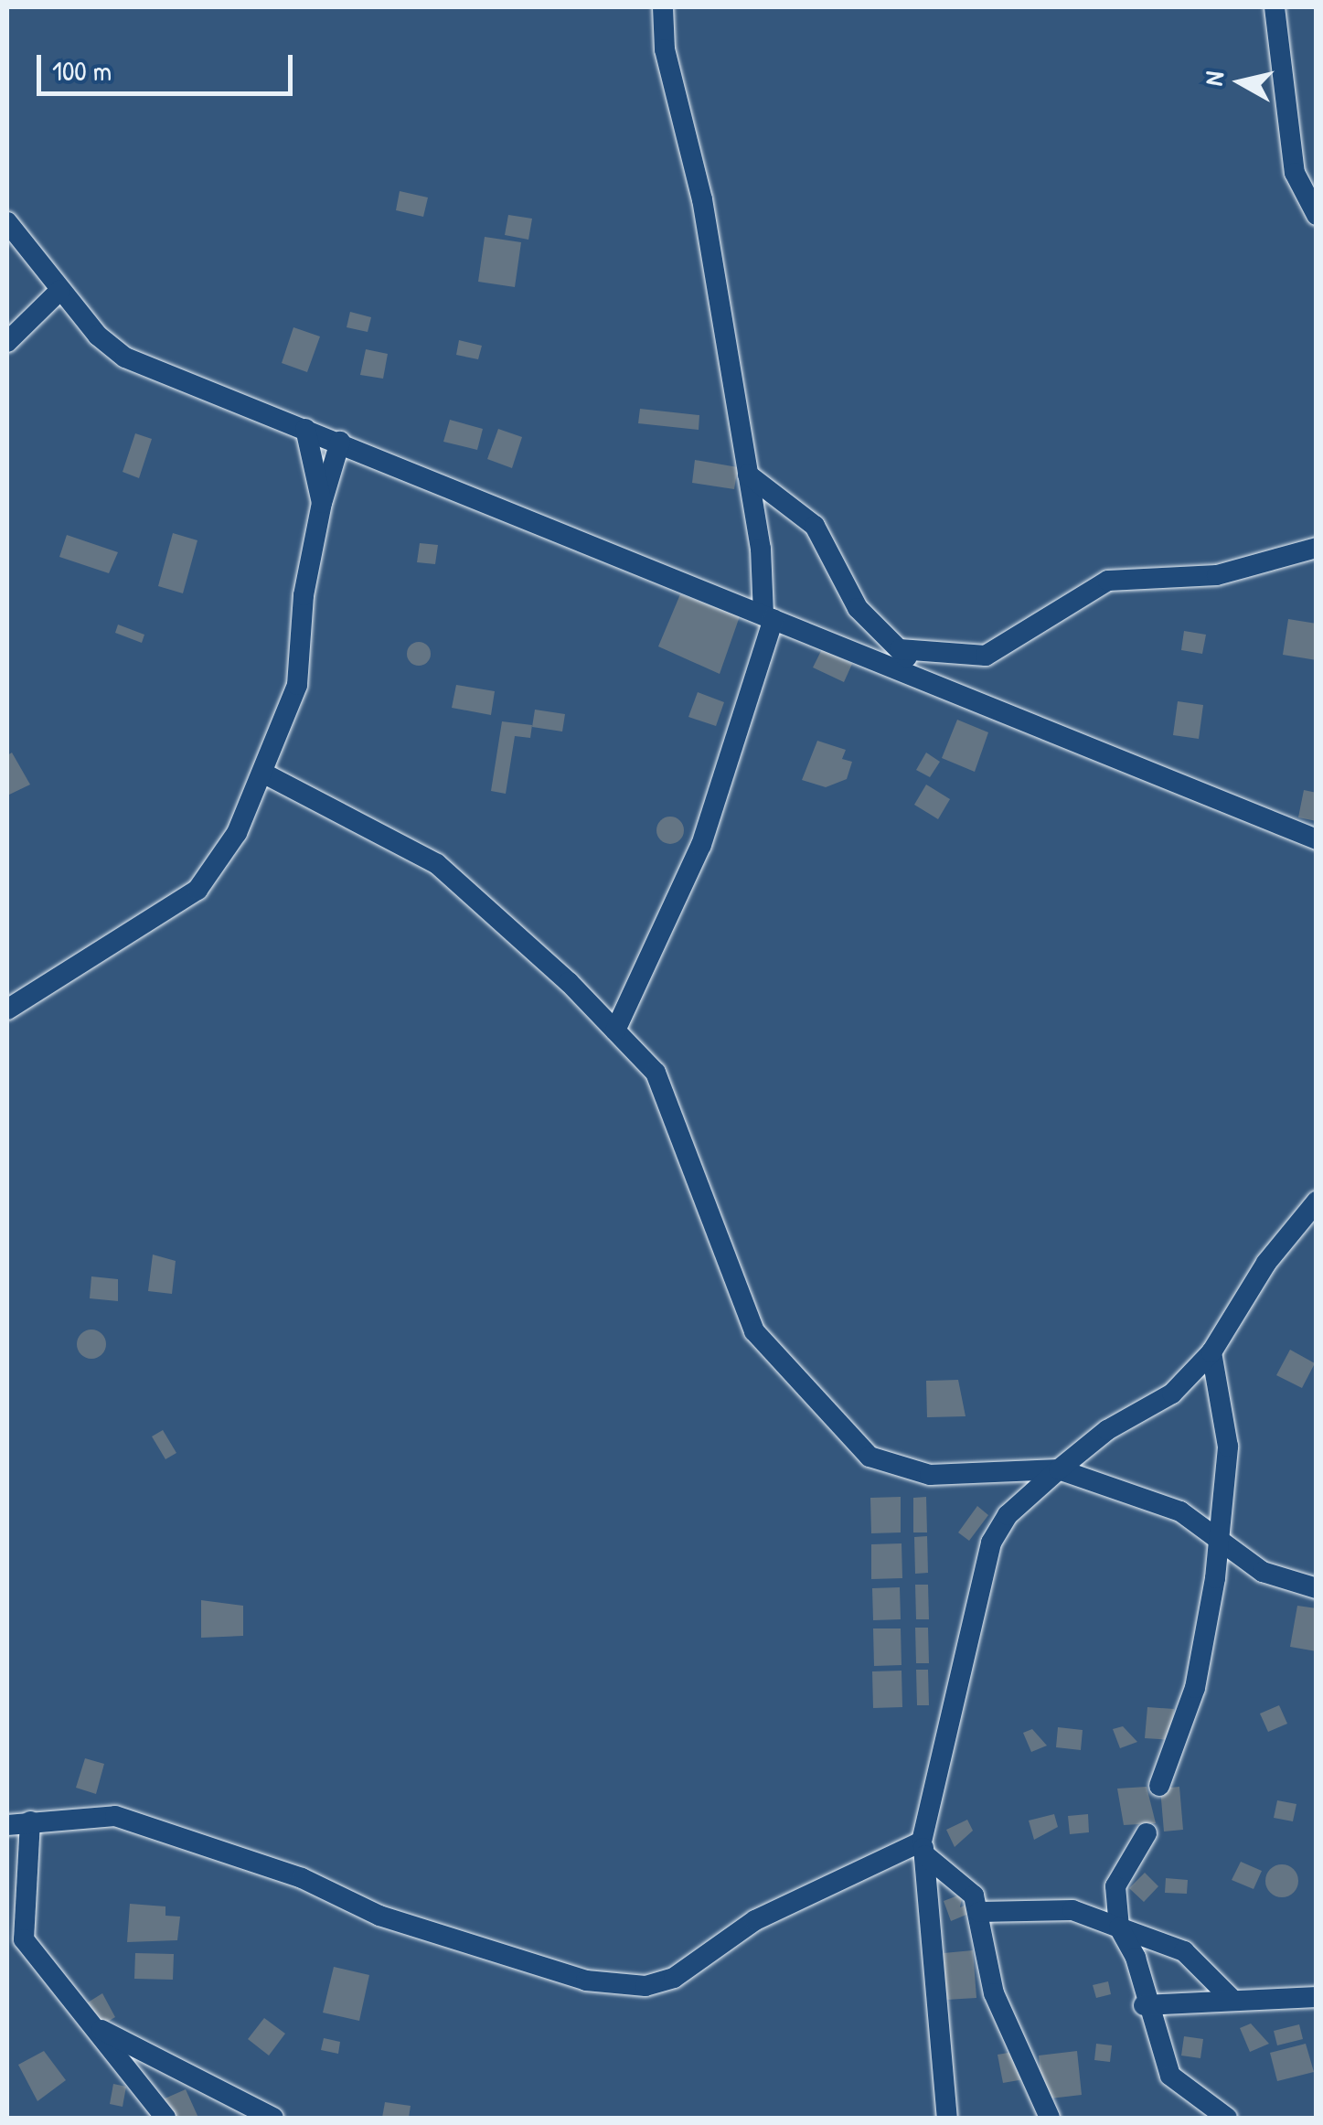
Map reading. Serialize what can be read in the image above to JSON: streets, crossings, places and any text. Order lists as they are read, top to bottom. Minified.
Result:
{"scale_bar":"100 m","north":"left"}
